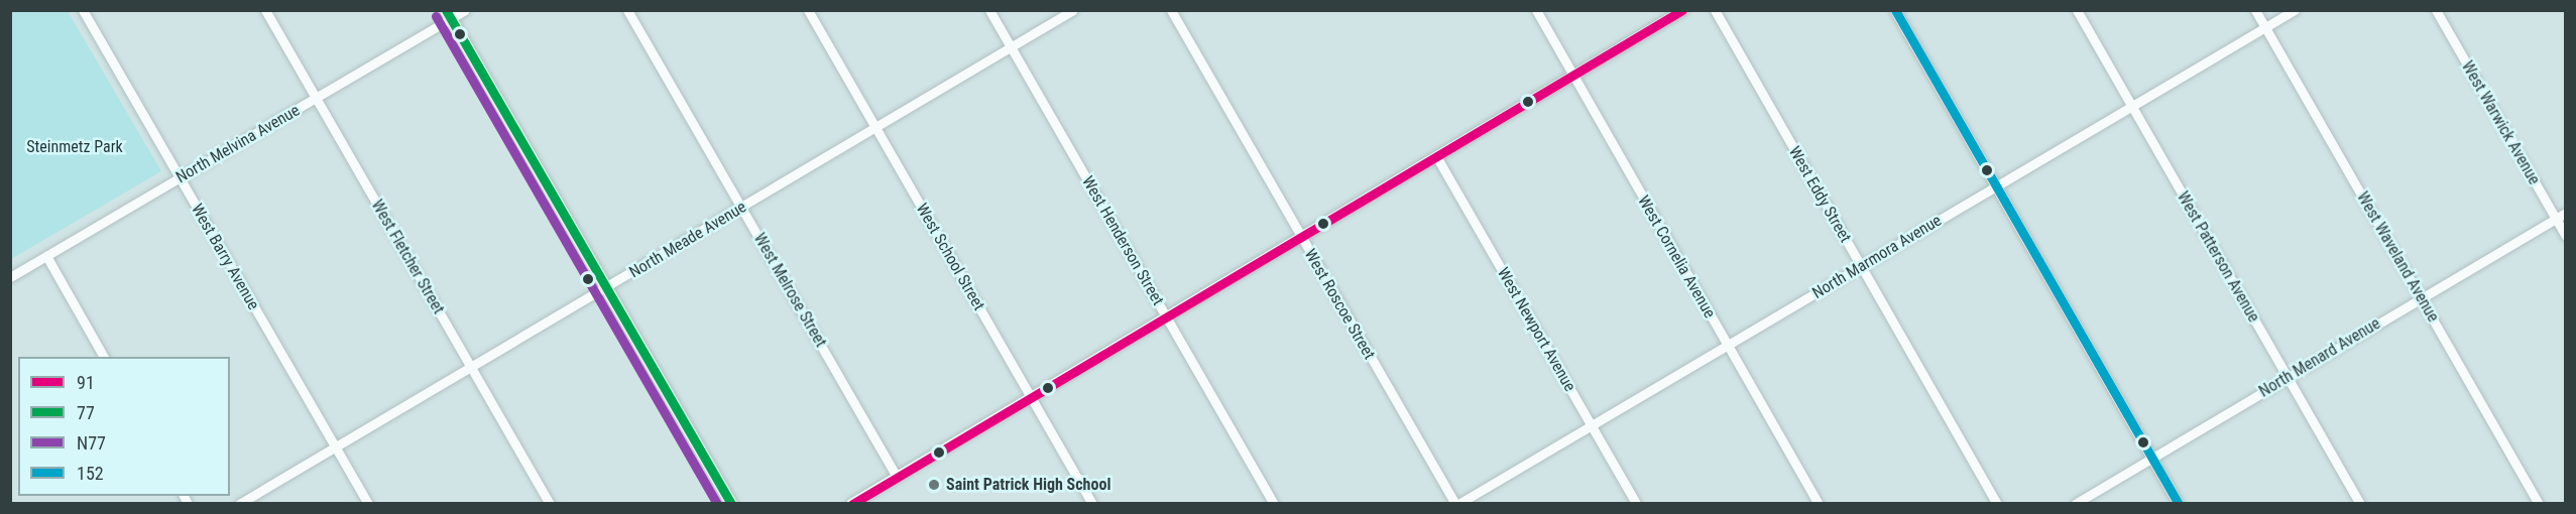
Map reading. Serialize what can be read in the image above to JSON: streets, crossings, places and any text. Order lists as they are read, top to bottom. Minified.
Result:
{"streets":{"street":["West Warwick Avenue","North Melvina Avenue","West Eddy Street","North Meade Avenue","West Henderson Street","West Barry Avenue","West Fletcher Street","West School Street","West Cornelia Avenue","North Marmora Avenue","West Patterson Avenue","West Waveland Avenue","West Melrose Street","West Roscoe Street","West Newport Avenue","North Menard Avenue"]},"crossings":[["West Warwick Avenue","North Menard Avenue"],["North Melvina Avenue","West Barry Avenue"],["North Melvina Avenue","West Fletcher Street"],["West Eddy Street","North Marmora Avenue"],["North Meade Avenue","West Henderson Street"],["North Meade Avenue","West Barry Avenue"],["North Meade Avenue","West Fletcher Street"],["North Meade Avenue","West School Street"],["North Meade Avenue","West Melrose Street"],["West Cornelia Avenue","North Marmora Avenue"],["North Marmora Avenue","West Patterson Avenue"],["North Marmora Avenue","West Waveland Avenue"],["North Marmora Avenue","West Roscoe Street"],["North Marmora Avenue","West Newport Avenue"],["West Patterson Avenue","North Menard Avenue"],["West Waveland Avenue","North Menard Avenue"]],"parks":["Steinmetz Park"],"places":["Saint Patrick High School"],"lines":["transit line 91","transit line 77","transit line 152","transit line N77"],"legend":["91","77","N77","152"]}
